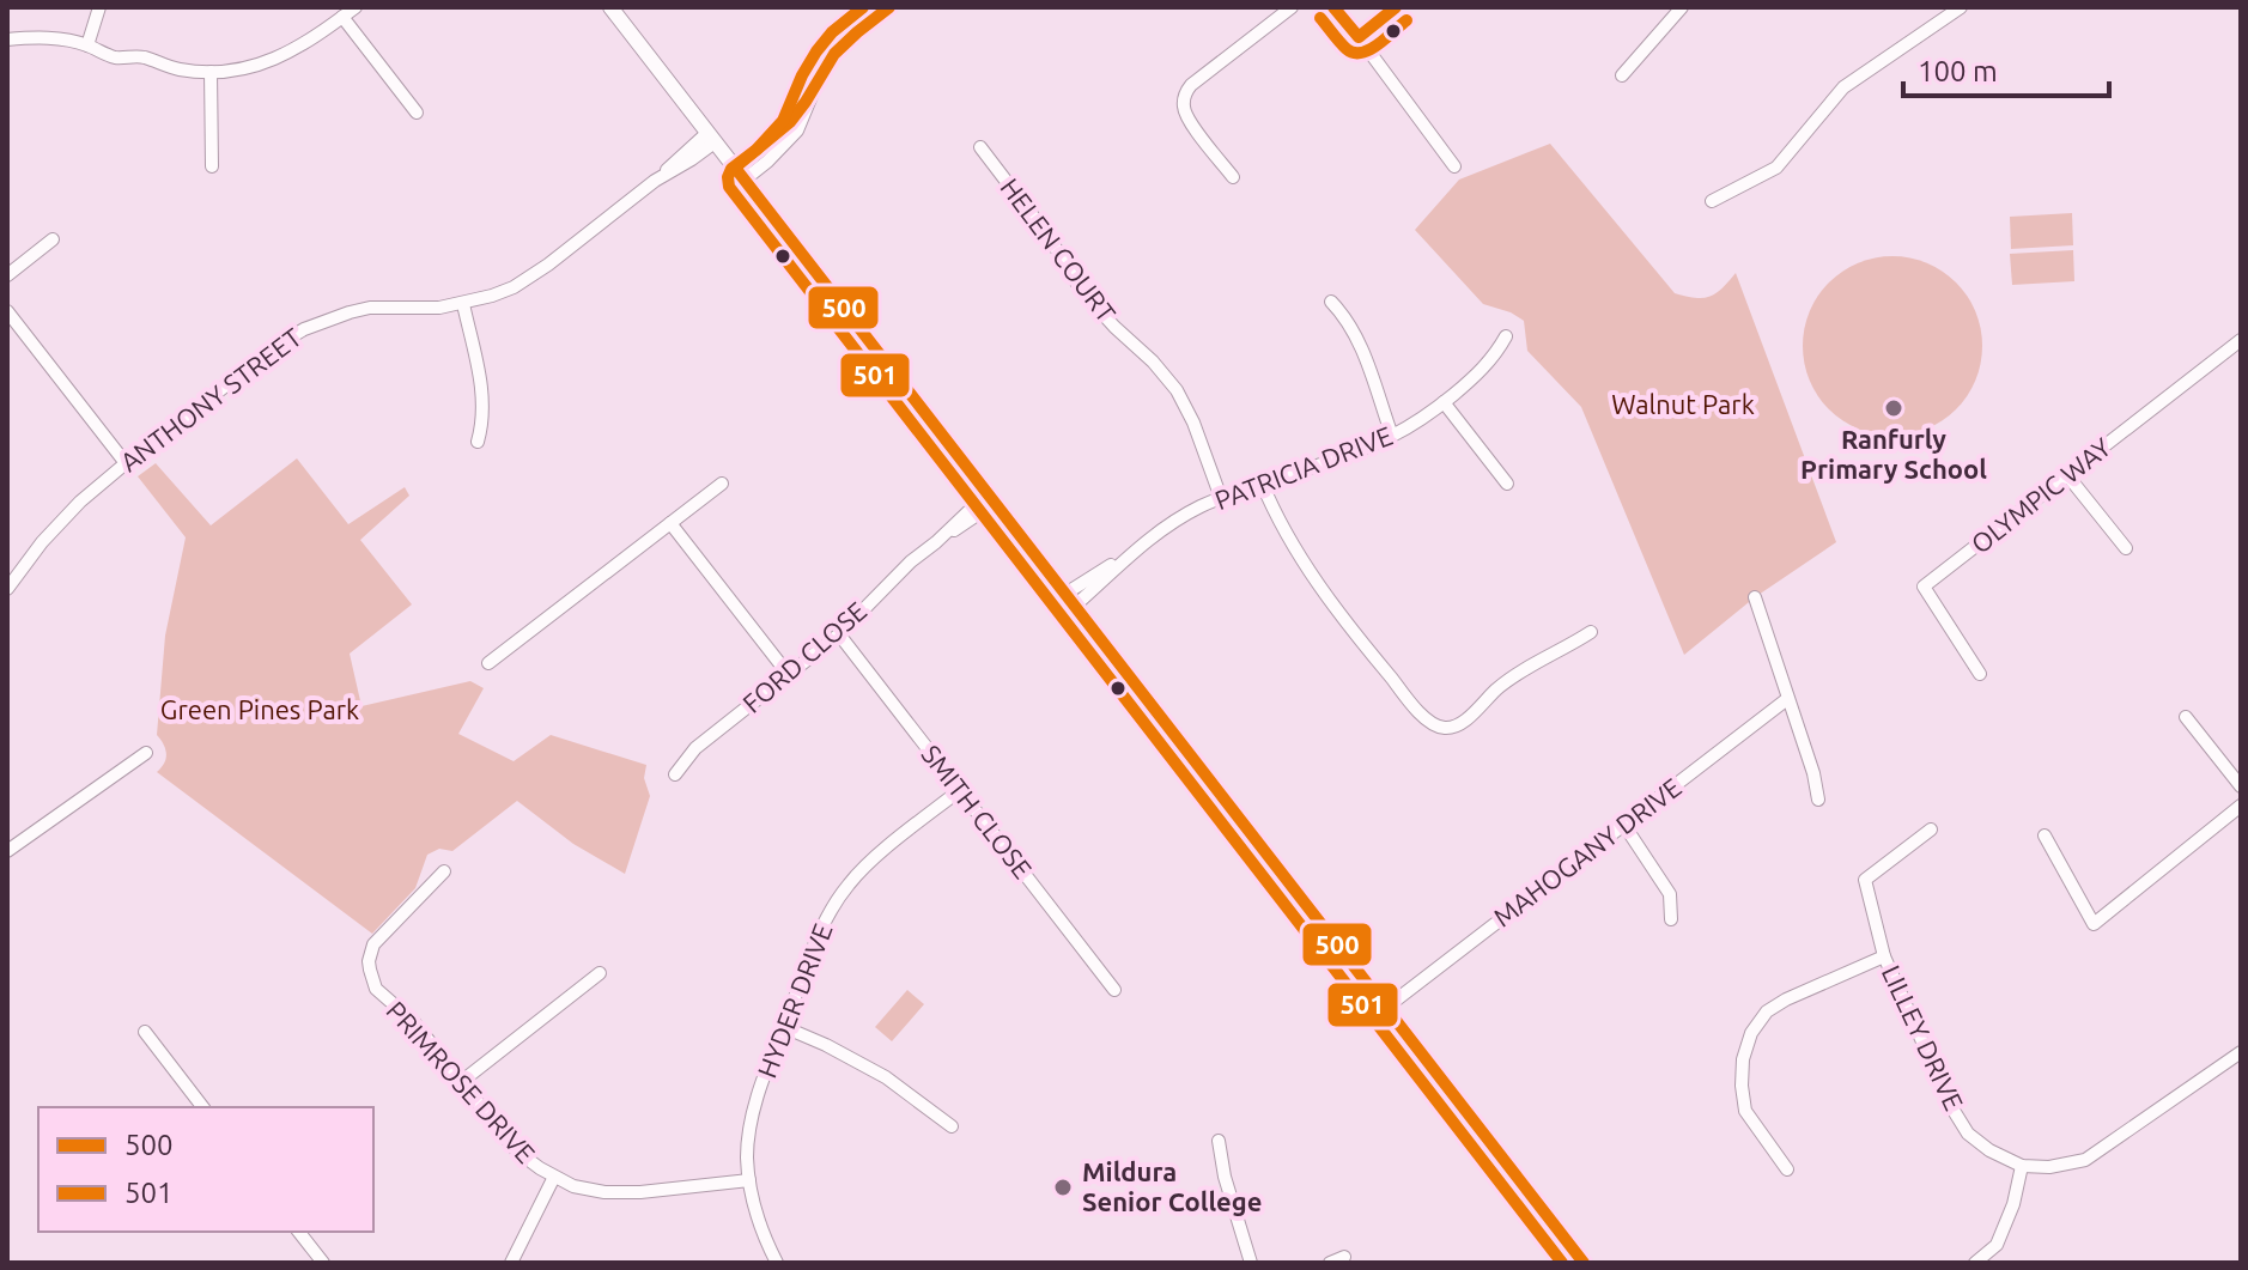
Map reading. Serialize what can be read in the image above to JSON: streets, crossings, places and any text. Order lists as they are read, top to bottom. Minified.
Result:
{"streets":{"street":["HELEN COURT","ANTHONY STREET","PATRICIA DRIVE","OLYMPIC WAY","FORD CLOSE","SMITH CLOSE","MAHOGANY DRIVE","HYDER DRIVE","LILLEY DRIVE","PRIMROSE DRIVE"]},"crossings":[["HELEN COURT","PATRICIA DRIVE"],["FORD CLOSE","SMITH CLOSE"],["SMITH CLOSE","HYDER DRIVE"],["HYDER DRIVE","PRIMROSE DRIVE"]],"parks":["Walnut Park","Green Pines Park"],"places":["Ranfurly Primary School","Mildura Senior College"],"lines":["transit line 500","transit line 501"],"legend":["500","501"],"scale_bar":"100 m"}
